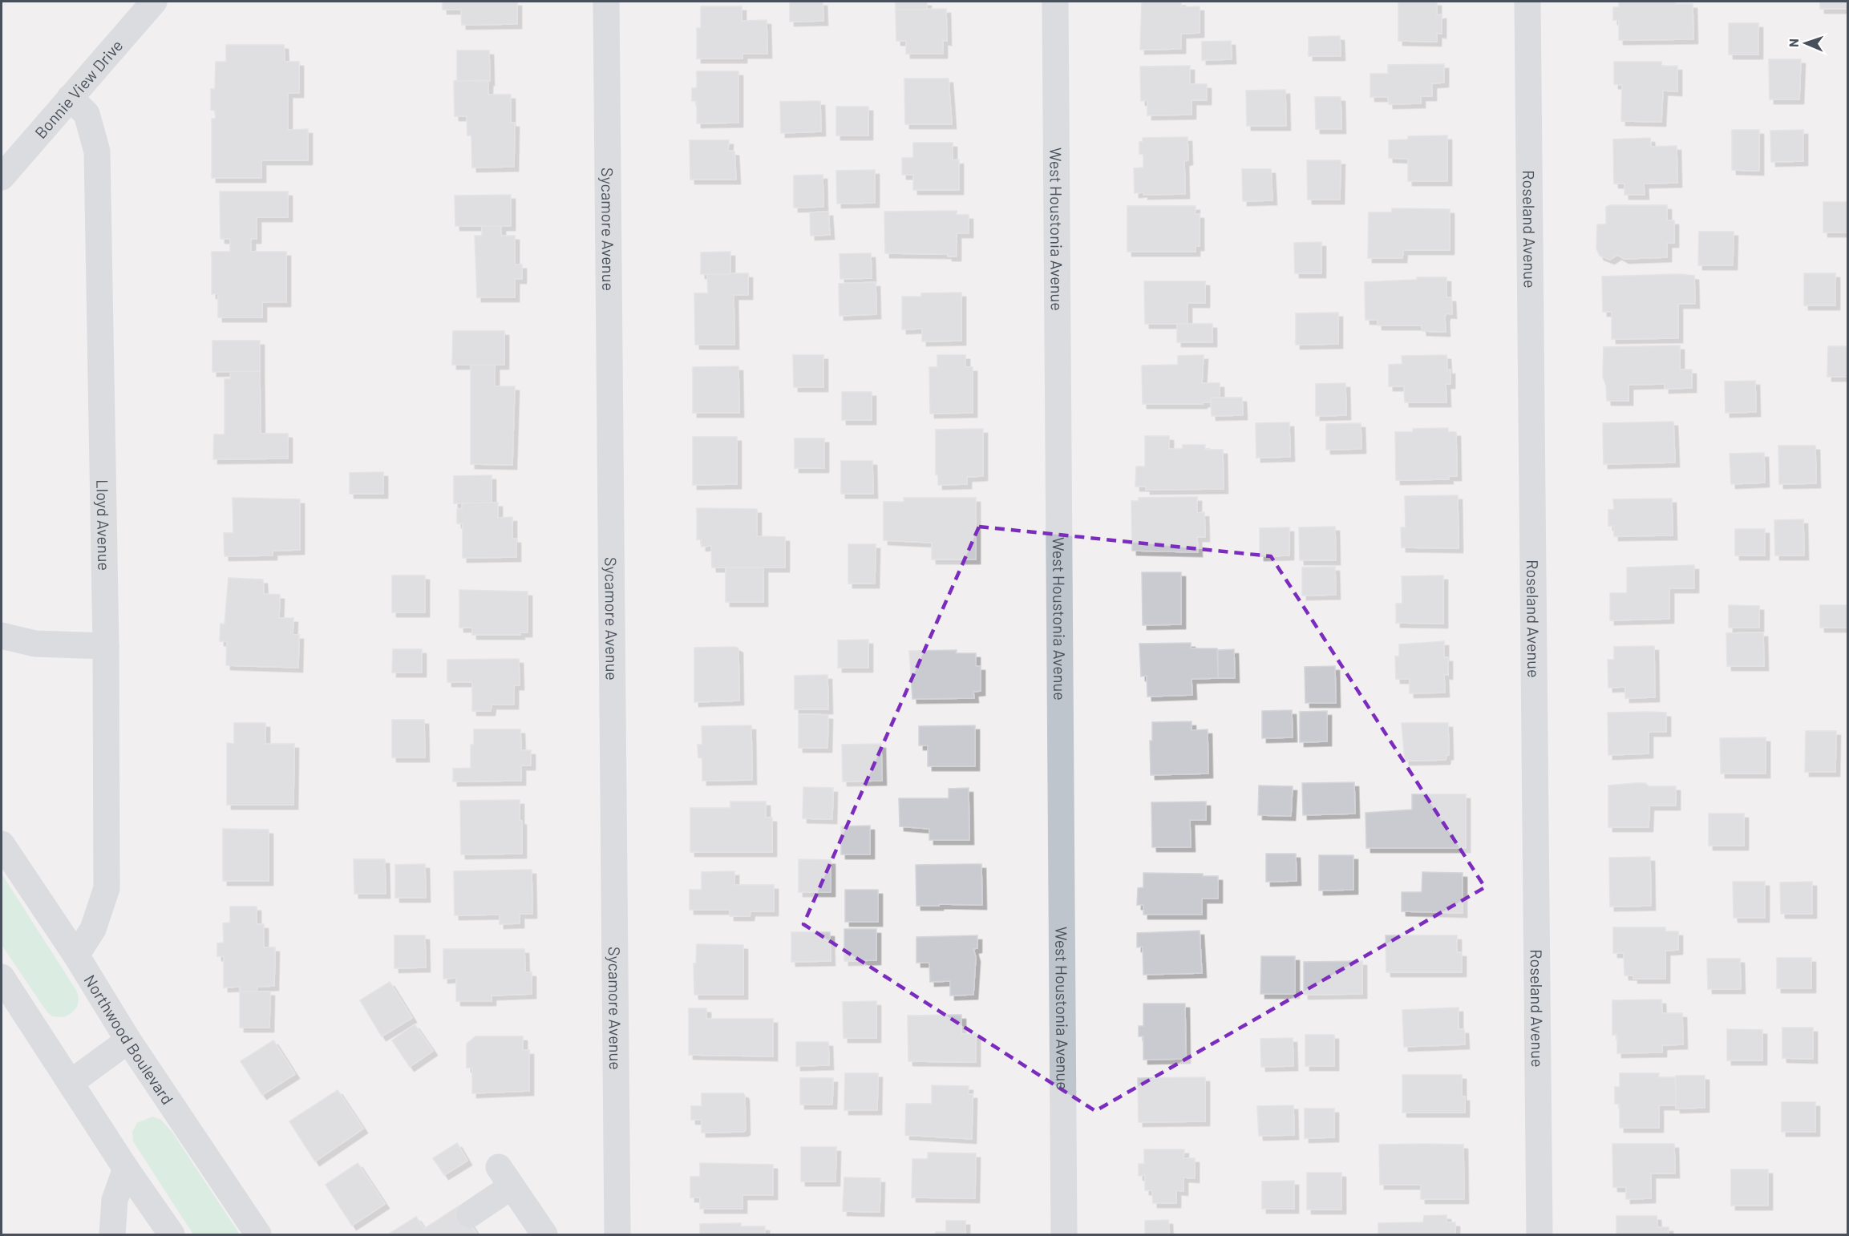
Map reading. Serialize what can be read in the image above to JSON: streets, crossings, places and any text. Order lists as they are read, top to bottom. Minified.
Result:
{"streets":{"street":["Bonnie View Drive","Sycamore Avenue","West Houstonia Avenue","Roseland Avenue","Lloyd Avenue","Northwood Boulevard"]},"crossings":[["Bonnie View Drive","Lloyd Avenue"],["Lloyd Avenue","Northwood Boulevard"]],"north":"left"}
